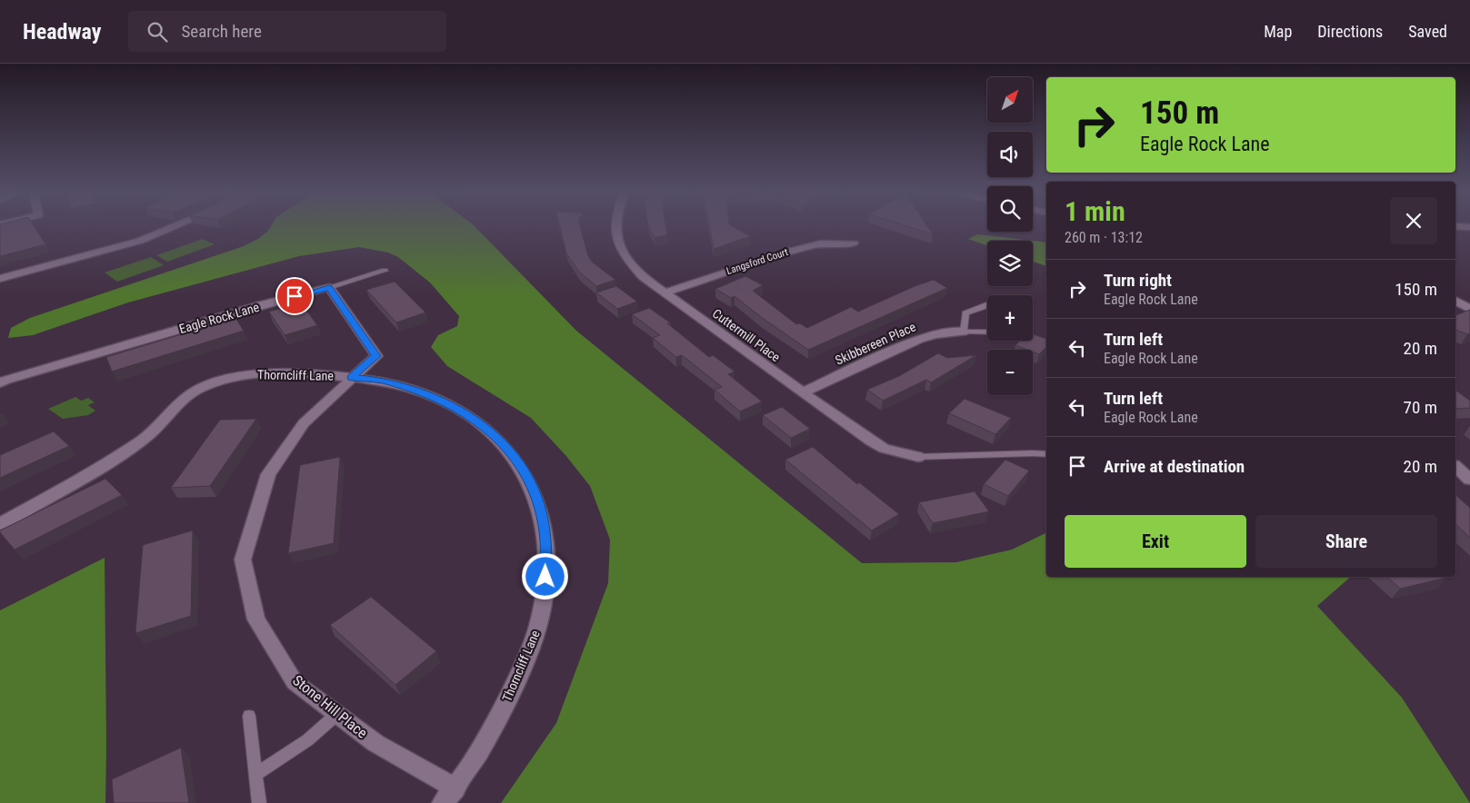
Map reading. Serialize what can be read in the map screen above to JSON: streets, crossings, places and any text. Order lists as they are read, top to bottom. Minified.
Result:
{"streets":{"street":["Langsford Court","Eagle Rock Lane","Cuttermill Place","Skibbereen Place","Thorncliff Lane","Stone Hill Place"]},"crossings":[["Langsford Court","Cuttermill Place"],["Cuttermill Place","Skibbereen Place"],["Thorncliff Lane","Stone Hill Place"]],"north":"top right","page":{"header":"Headway","search":"Search here","nav":["Map","Directions","Saved"],"map_buttons":["+","−"],"turn":["150 m","Eagle Rock Lane"],"heading":["1 min","260 m · 13:12"],"list":[{"name":"Turn right","note":"Eagle Rock Lane","value":"150 m"},{"name":"Turn left","note":"Eagle Rock Lane","value":"20 m"},{"name":"Turn left","note":"Eagle Rock Lane","value":"70 m"},{"name":"Arrive at destination","value":"20 m"}],"buttons":["Exit","Share"]}}
